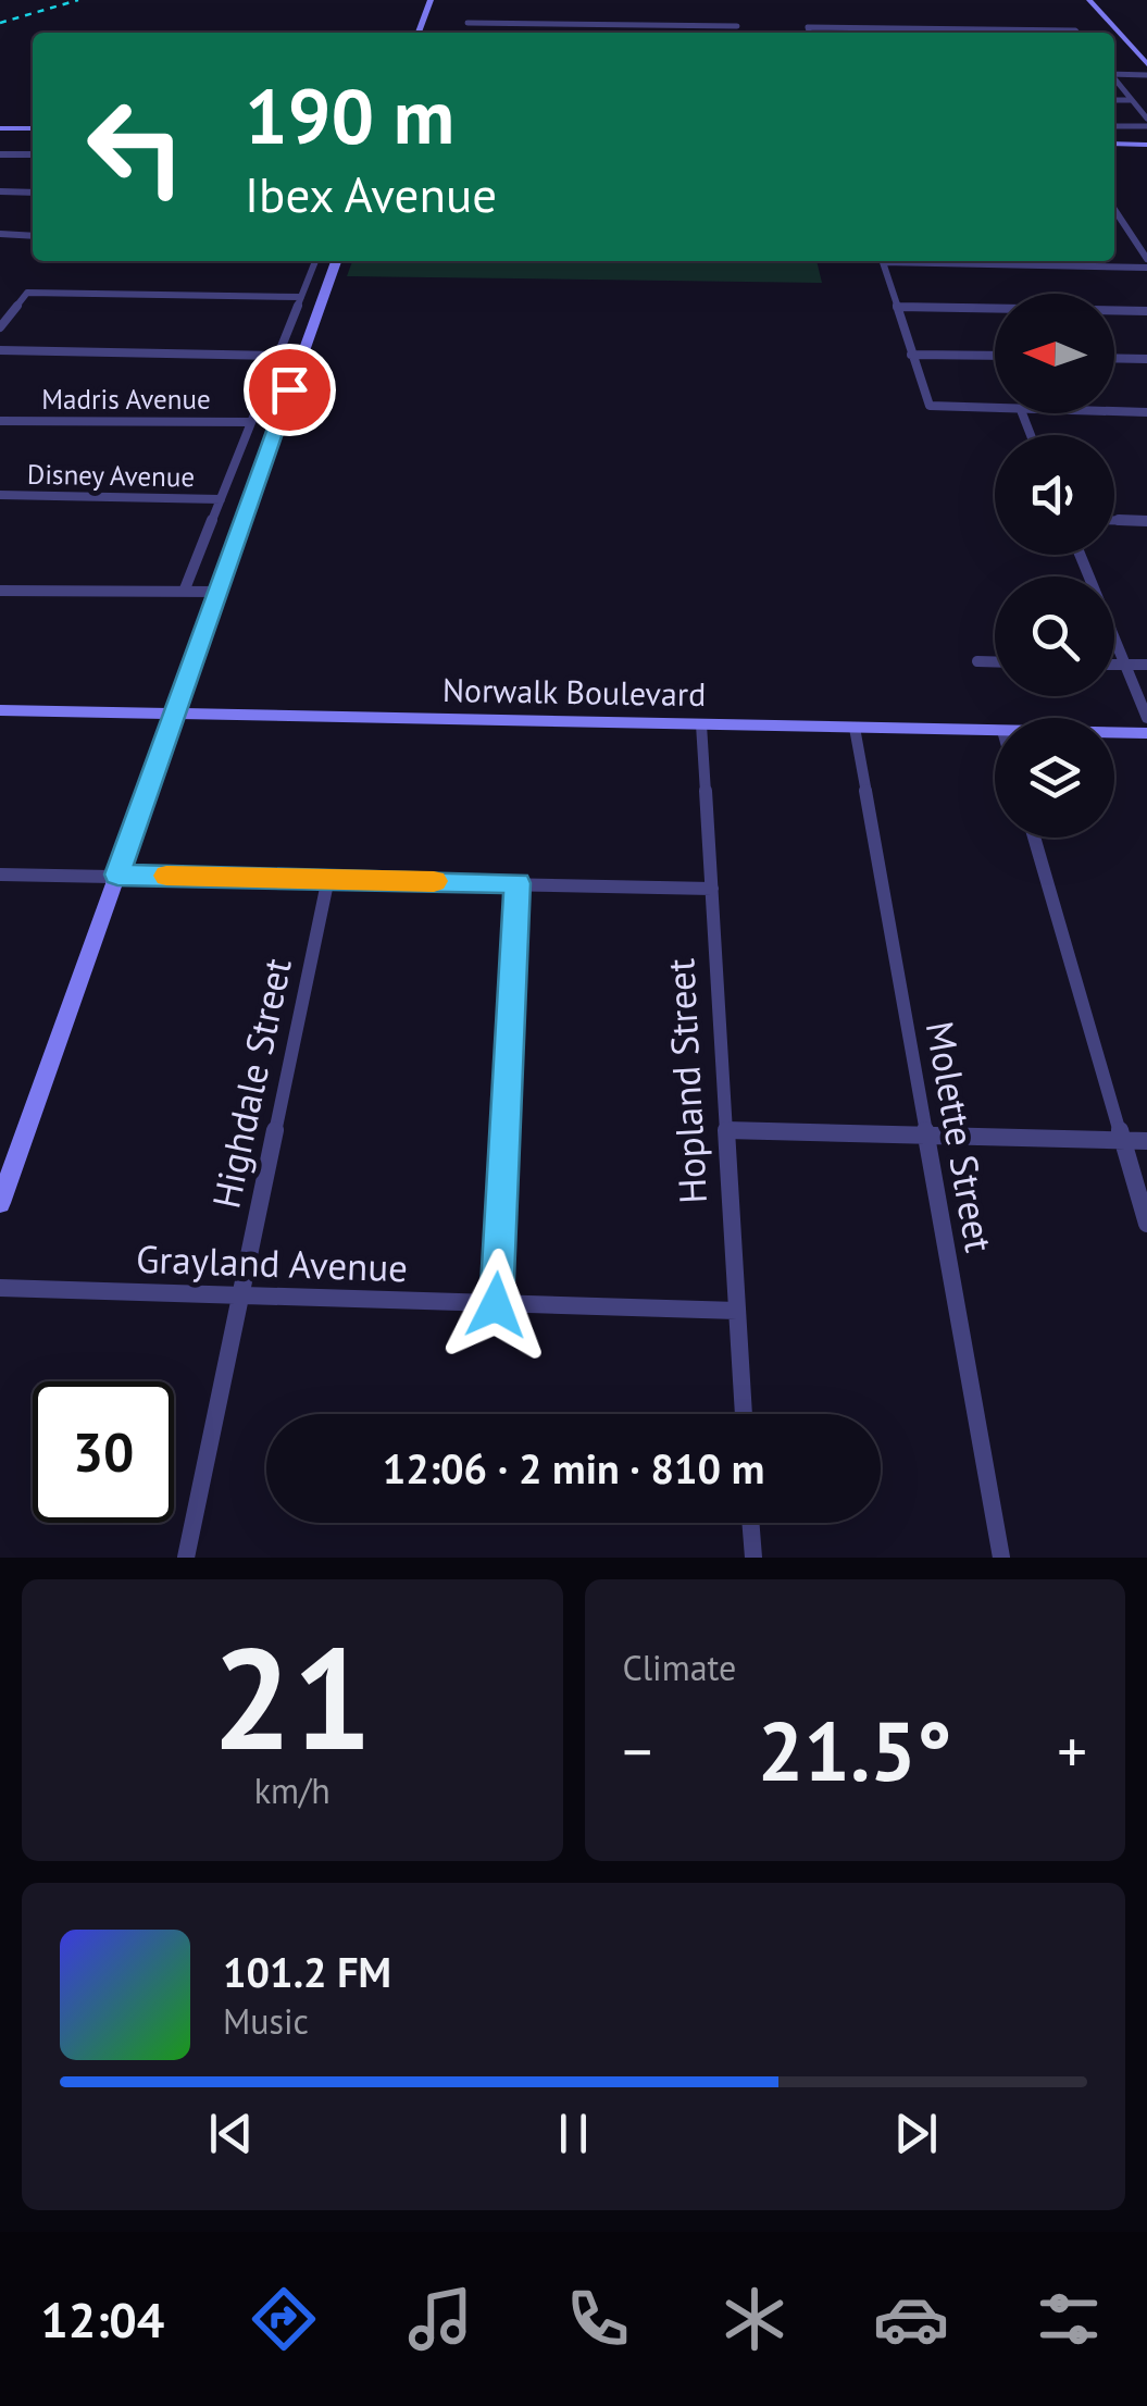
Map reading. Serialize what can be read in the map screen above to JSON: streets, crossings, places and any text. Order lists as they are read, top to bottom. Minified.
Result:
{"streets":{"main road":["Norwalk Boulevard"],"street":["Madris Avenue","Disney Avenue","Hopland Street","Highdale Street","Molette Street","Grayland Avenue"]},"crossings":[["Norwalk Boulevard","Hopland Street"],["Norwalk Boulevard","Molette Street"],["Hopland Street","Grayland Avenue"],["Highdale Street","Grayland Avenue"]],"north":"left","page":{"turn":["190 m","Ibex Avenue"],"limit":"30","trip":"12:06 · 2 min · 810 m","tile":[["21","km/h"],"Climate"],"heat":["−","21.5°","+"],"song":["101.2 FM","Music"],"tabs":"12:04"}}
